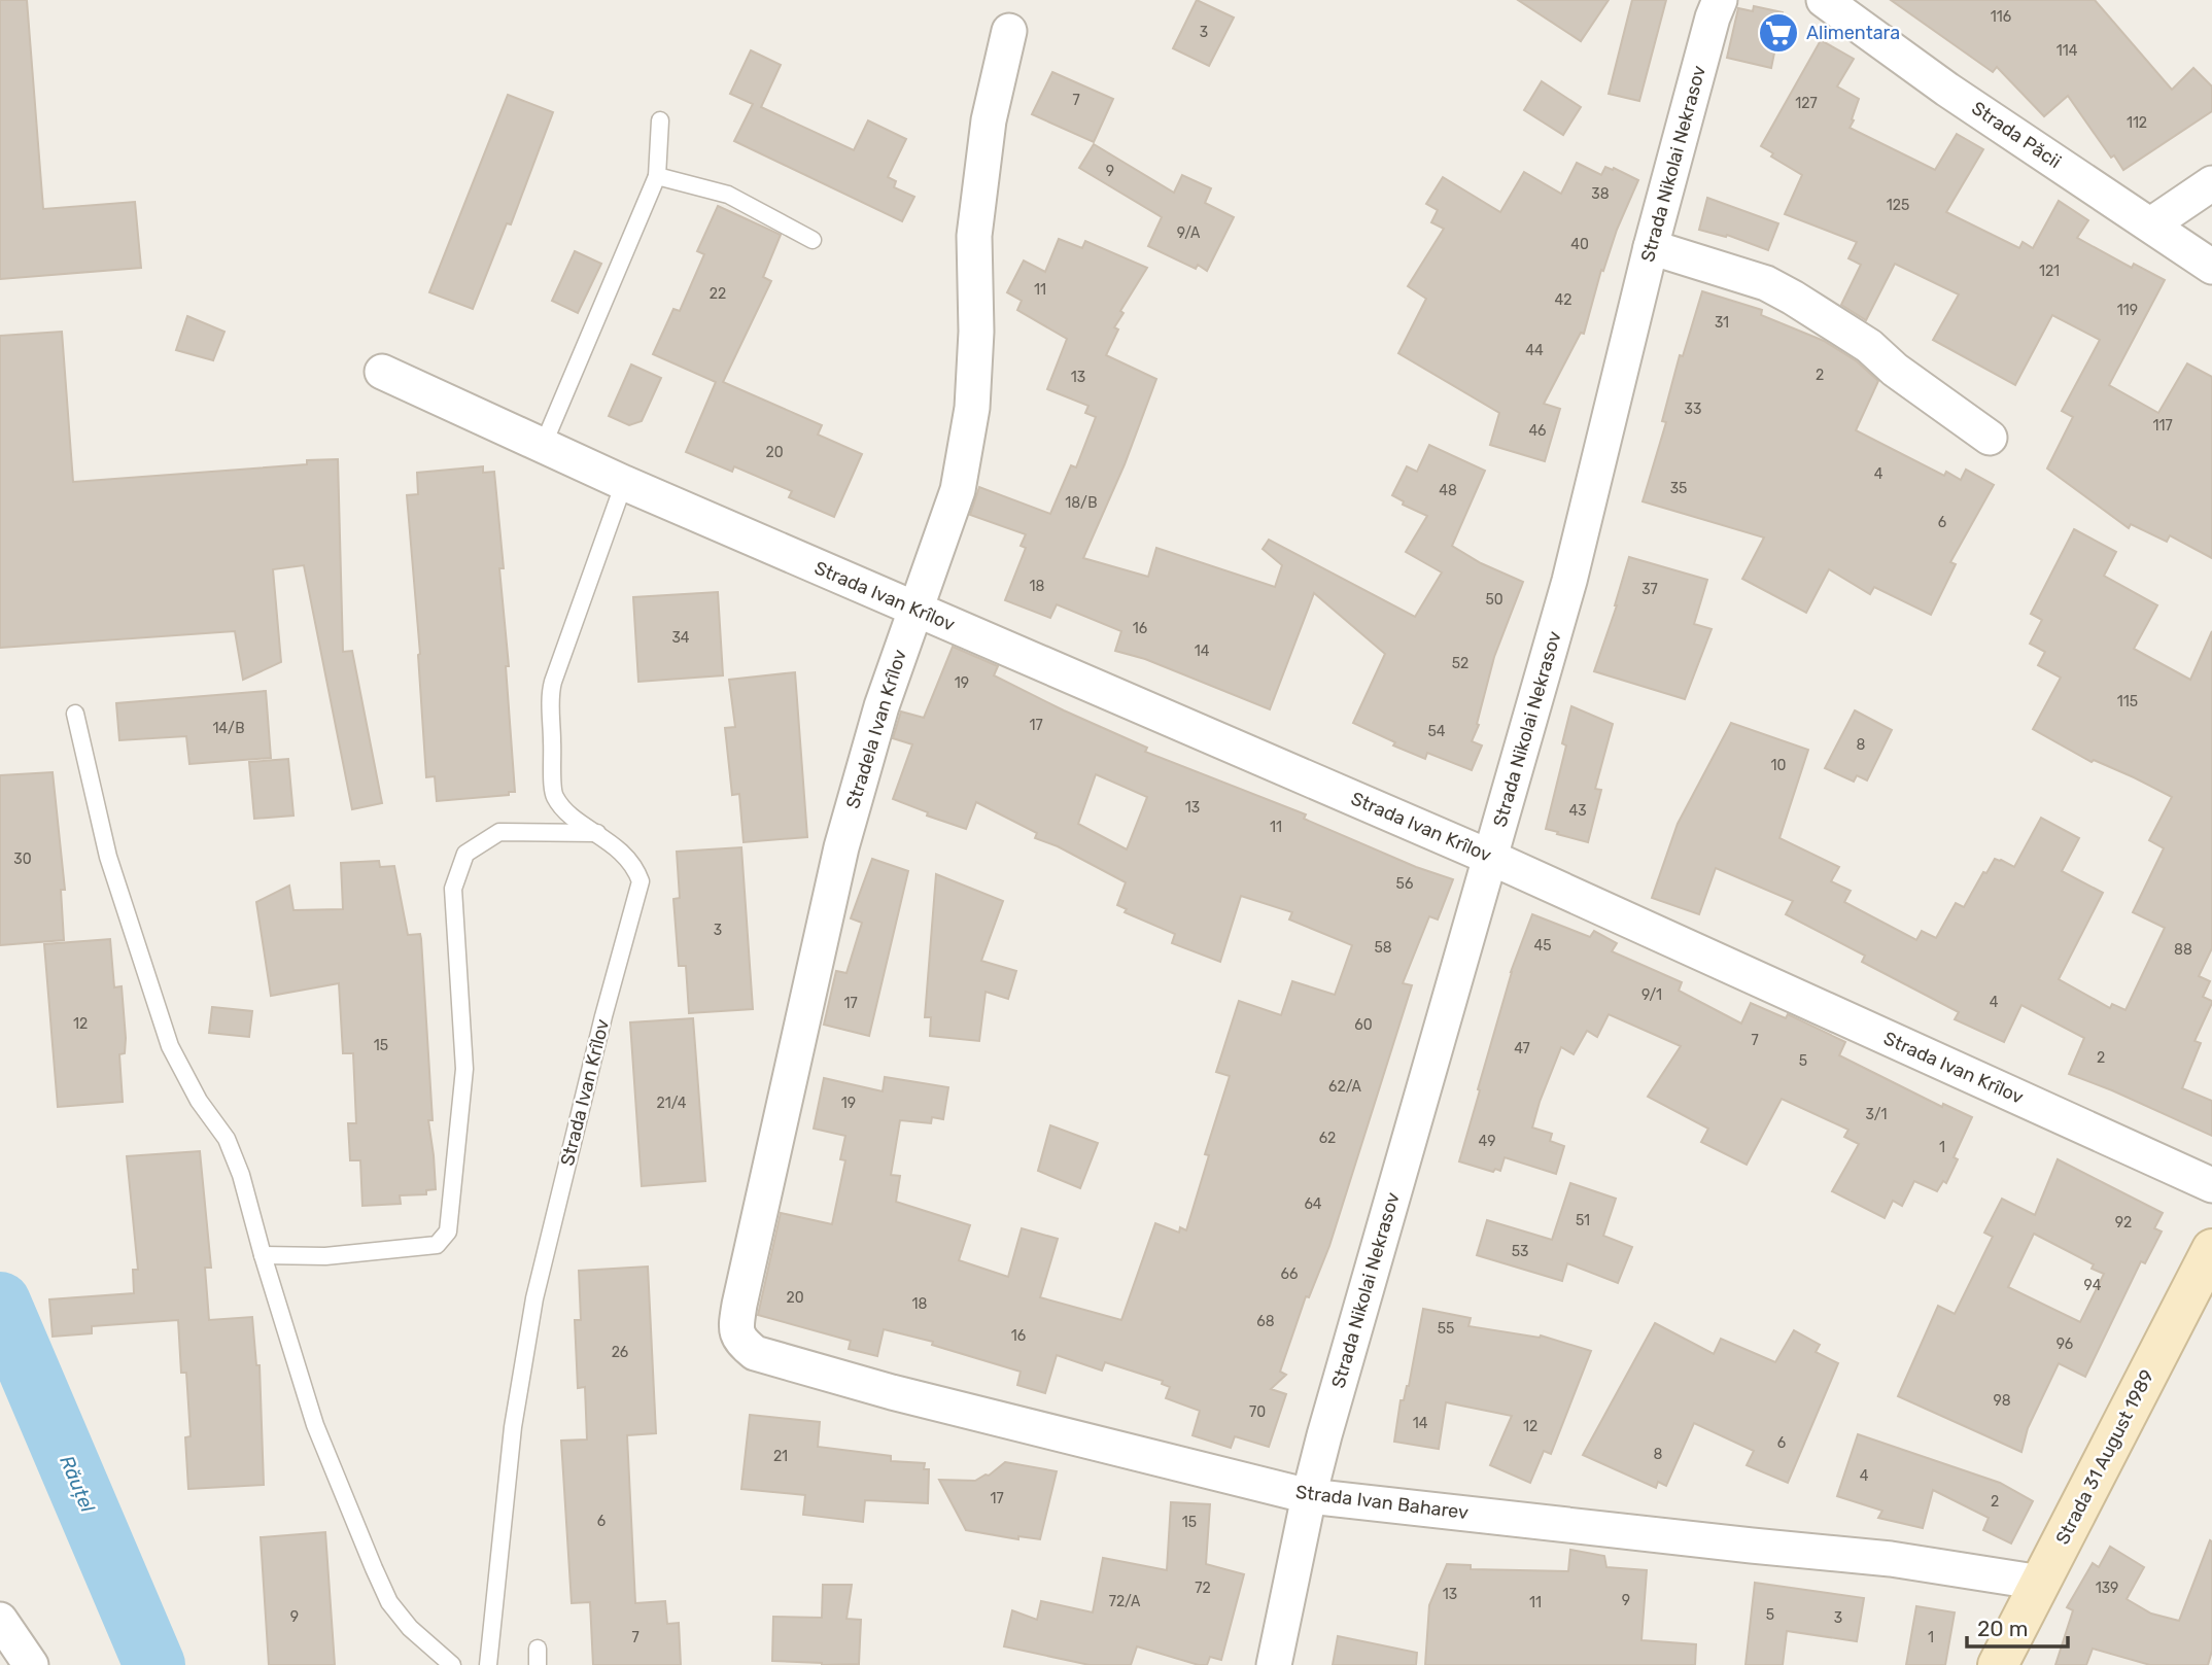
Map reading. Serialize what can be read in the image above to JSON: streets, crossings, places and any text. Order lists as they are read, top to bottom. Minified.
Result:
{"streets":{"main road":["Strada 31 August 1989"],"street":["Strada Păcii","Strada Nikolai Nekrasov","Strada Ivan Krîlov","Stradela Ivan Krîlov","Strada Ivan Baharev"]},"crossings":[["Strada Nikolai Nekrasov","Strada Ivan Krîlov"],["Strada Nikolai Nekrasov","Strada Ivan Baharev"],["Strada Ivan Krîlov","Stradela Ivan Krîlov"],["Stradela Ivan Krîlov","Strada Ivan Baharev"],["Strada 31 August 1989","Strada Ivan Baharev"]],"water":["Răuțel"],"places":{"supermarket":["Alimentara"]},"house_numbers":["116","3","114","7","127","112","9","38","125","9/A","40","121","11","22","42","119","31","44","2","13","33","117","46","20","4","35","48","18/B","6","18","37","50","16","34","14","52","19","115","17","14/B","54","8","10","13","43","11","30","56","3","45","58","88","9/1","4","17","12","60","7","15","47","2","5","62/A","21/4","19","3/1","62","49","1","64","51","92","53","66","94","20","18","68","55","16","96","26","98","70","14","12","6","8","21","4","17","2","6","15","72","139","13","9","72/A","11","5","9","3","7","1"],"scale_bar":"20 m"}
